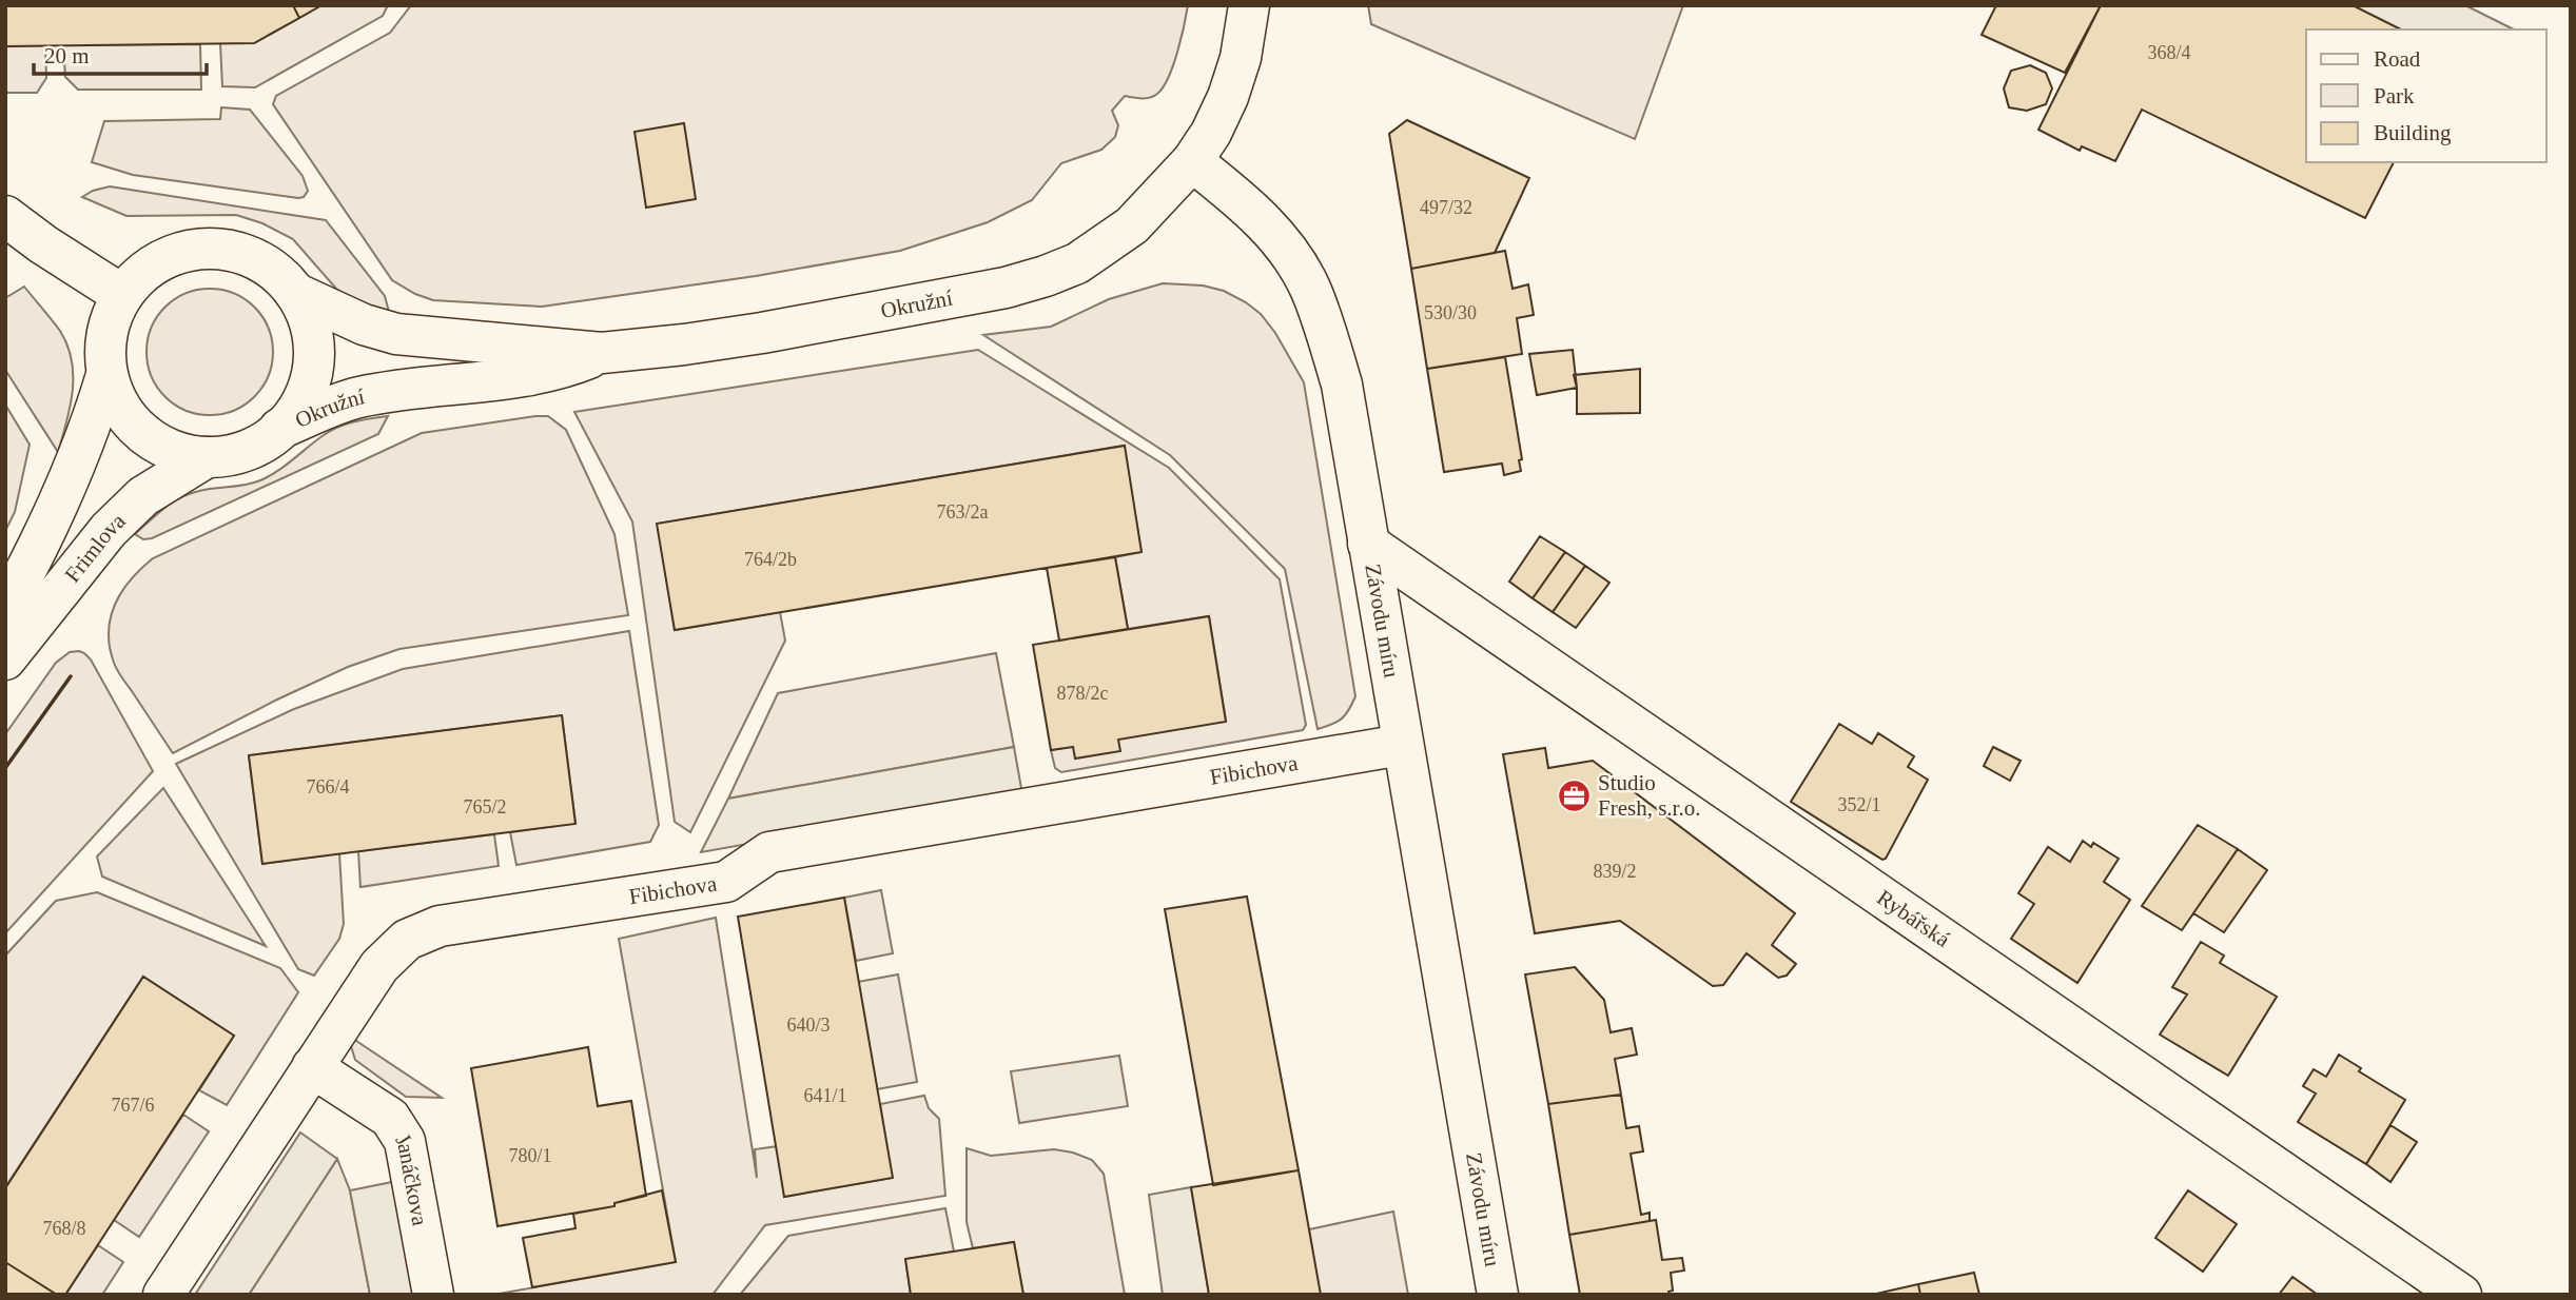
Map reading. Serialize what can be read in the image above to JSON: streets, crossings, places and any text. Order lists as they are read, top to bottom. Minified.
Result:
{"streets":{"street":["Okružní","Frimlova","Závodu míru","Fibichova","Rybářská","Janáčkova"]},"crossings":[["Okružní","Frimlova"],["Okružní","Závodu míru"],["Závodu míru","Fibichova"],["Závodu míru","Rybářská"],["Fibichova","Janáčkova"]],"places":{"office":["Studio Fresh, s.r.o."]},"house_numbers":["368/4","497/32","530/30","763/2a","764/2b","878/2c","766/4","352/1","765/2","839/2","640/3","641/1","767/6","780/1","768/8"],"legend":["Road","Park","Building"],"scale_bar":"20 m"}
